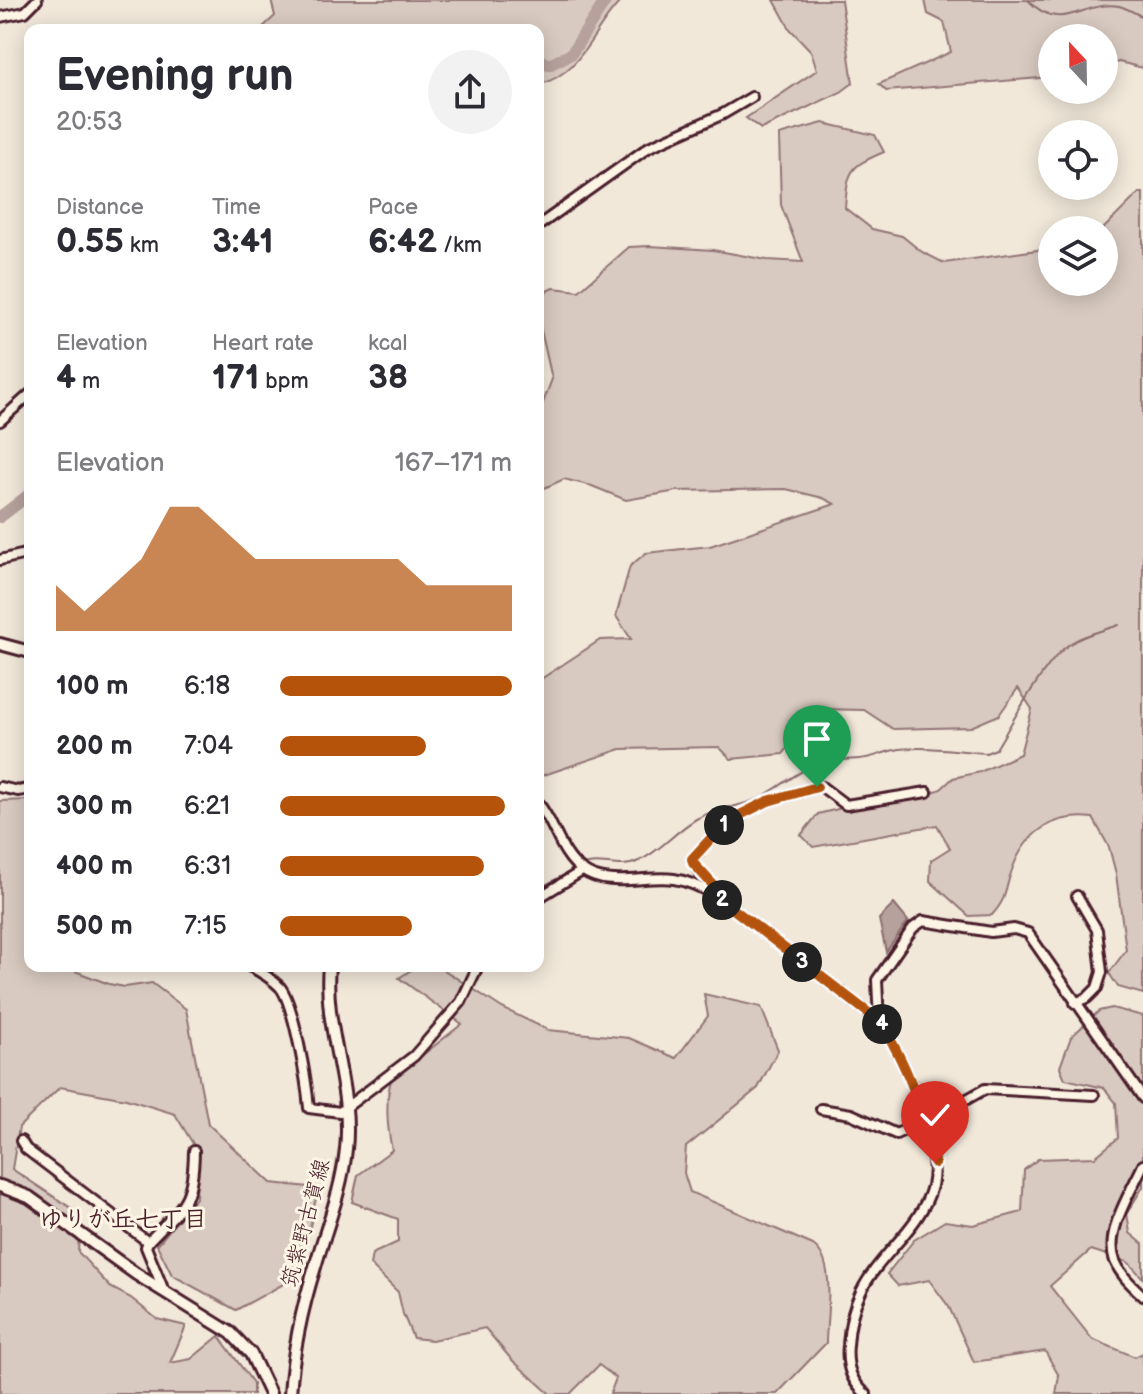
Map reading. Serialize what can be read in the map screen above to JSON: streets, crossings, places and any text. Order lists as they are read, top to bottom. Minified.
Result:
{"streets":{"main road":["筑紫野古賀線"]},"districts":["ゆりが丘七丁目"],"north":"top","page":{"heading":["Evening run","20:53"],"stats":[["Distance","0.55 km"],["Time","3:41"],["Pace","6:42 /km"],["Elevation","4 m"],["Heart rate","171 bpm"],["kcal","38"]],"chart":["Elevation","167–171 m"],"list":[{"name":"100 m","note":"6:18"},{"name":"200 m","note":"7:04"},{"name":"300 m","note":"6:21"},{"name":"400 m","note":"6:31"},{"name":"500 m","note":"7:15"}],"pins":["1","2","3","4"]}}
